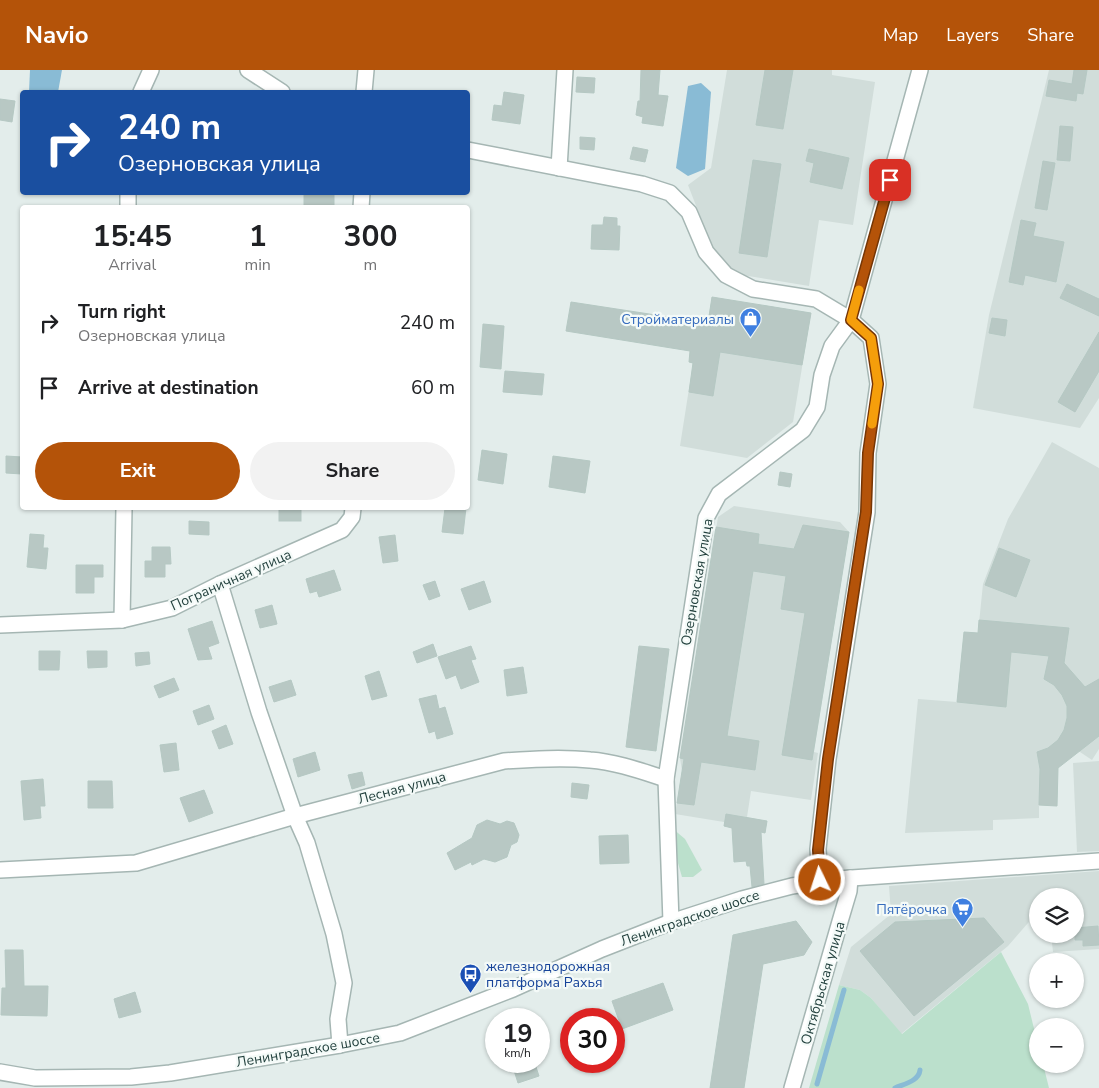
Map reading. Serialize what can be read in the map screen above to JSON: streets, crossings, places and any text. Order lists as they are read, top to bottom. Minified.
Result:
{"streets":{"street":["Пограничная улица","Озерновская улица","Лесная улица","Ленинградское шоссе","Октябрьская улица"]},"crossings":[["Озерновская улица","Лесная улица"],["Ленинградское шоссе","Октябрьская улица"]],"places":{"shop":["Стройматериалы"],"supermarket":["Пятёрочка"],"bus stop":["железнодорожная платформа Рахья"]},"page":{"header":"Navio","nav":["Map","Layers","Share"],"turn":["240 m","Озерновская улица"],"eta":["15:45","Arrival","1","min","300","m"],"list":[{"name":"Turn right","note":"Озерновская улица","value":"240 m"},{"name":"Arrive at destination","value":"60 m"}],"buttons":["Exit","Share"],"map_buttons":["+","−"],"speed":"19 km/h","limit":"30"}}
